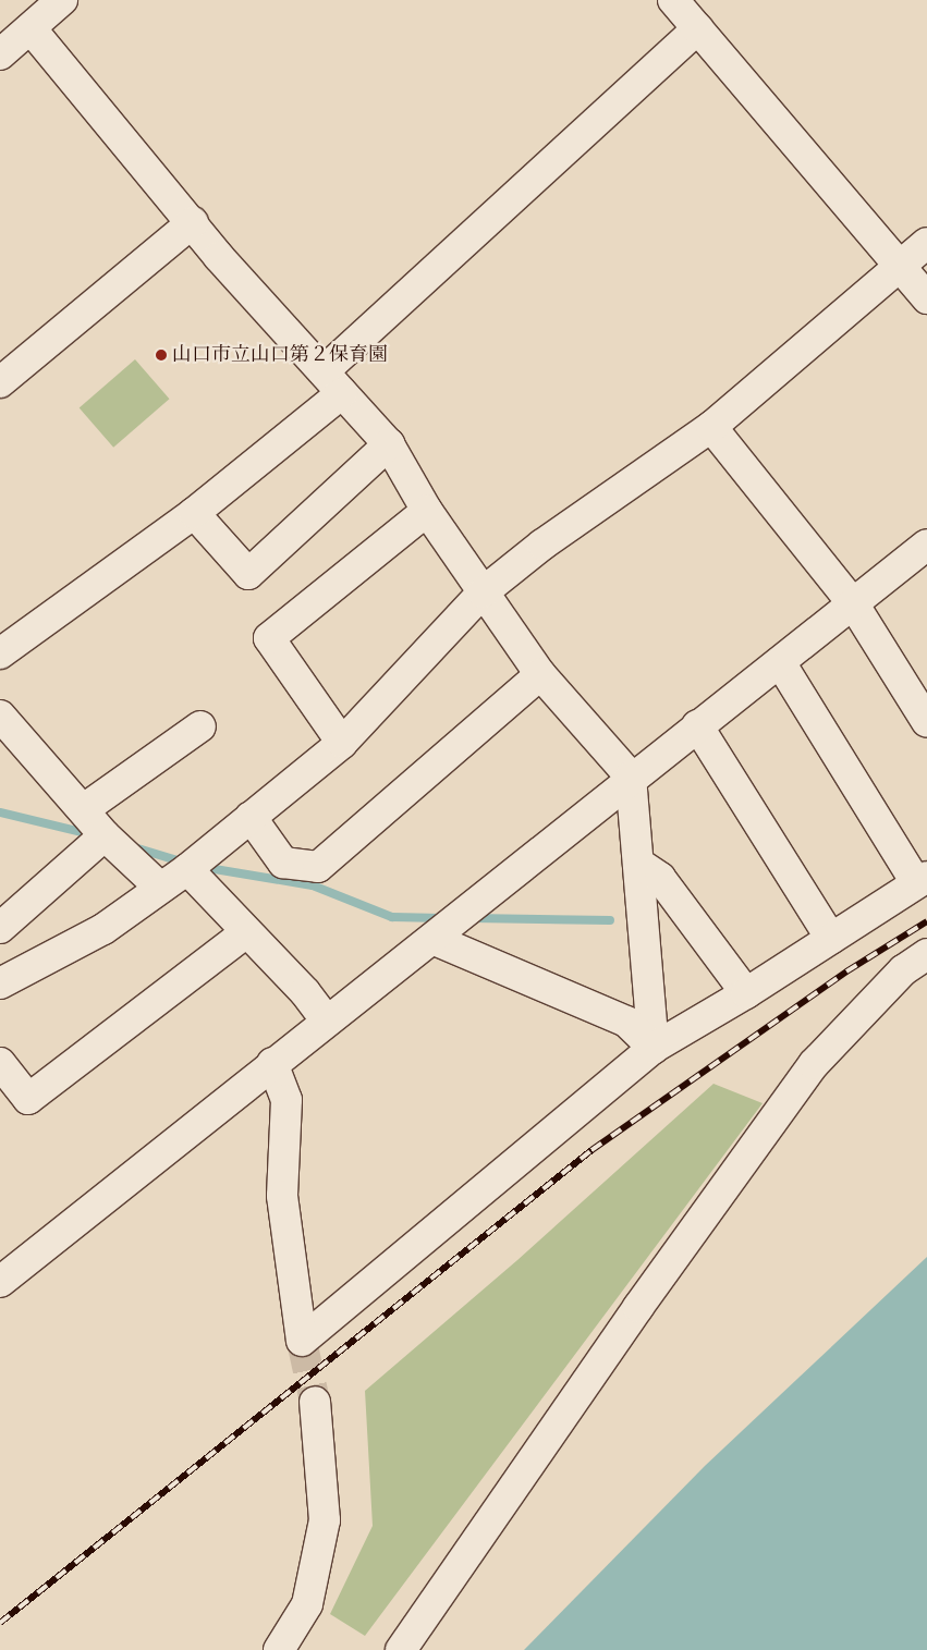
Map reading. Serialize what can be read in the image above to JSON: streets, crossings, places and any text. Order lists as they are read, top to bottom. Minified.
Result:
{"places":["山口市立山口第２保育園"]}
